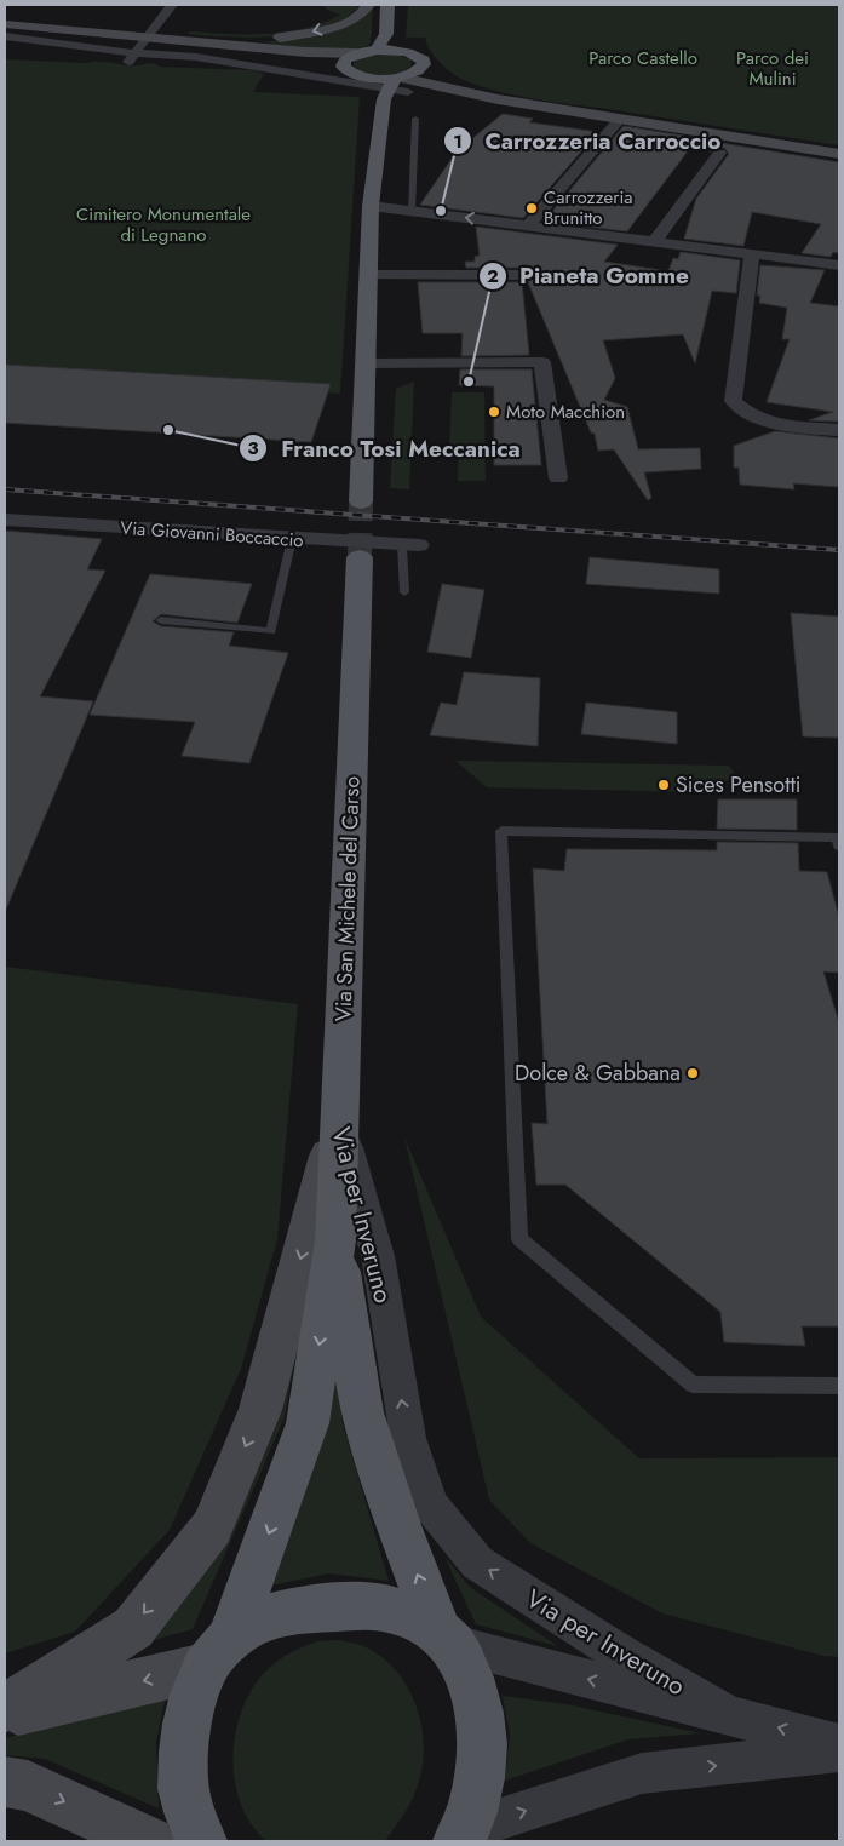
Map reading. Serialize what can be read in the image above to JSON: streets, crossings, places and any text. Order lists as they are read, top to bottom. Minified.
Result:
{"streets":{"main road":["Via San Michele del Carso","Via per Inveruno"],"street":["Via Giovanni Boccaccio"]},"crossings":[["Via San Michele del Carso","Via per Inveruno"]],"parks":["Parco Castello","Parco dei Mulini","Cimitero Monumentale di Legnano"],"places":["Carrozzeria Brunitto","Carrozzeria Carroccio","Pianeta Gomme","Moto Macchion","Franco Tosi Meccanica","Sices Pensotti","Dolce & Gabbana"]}
